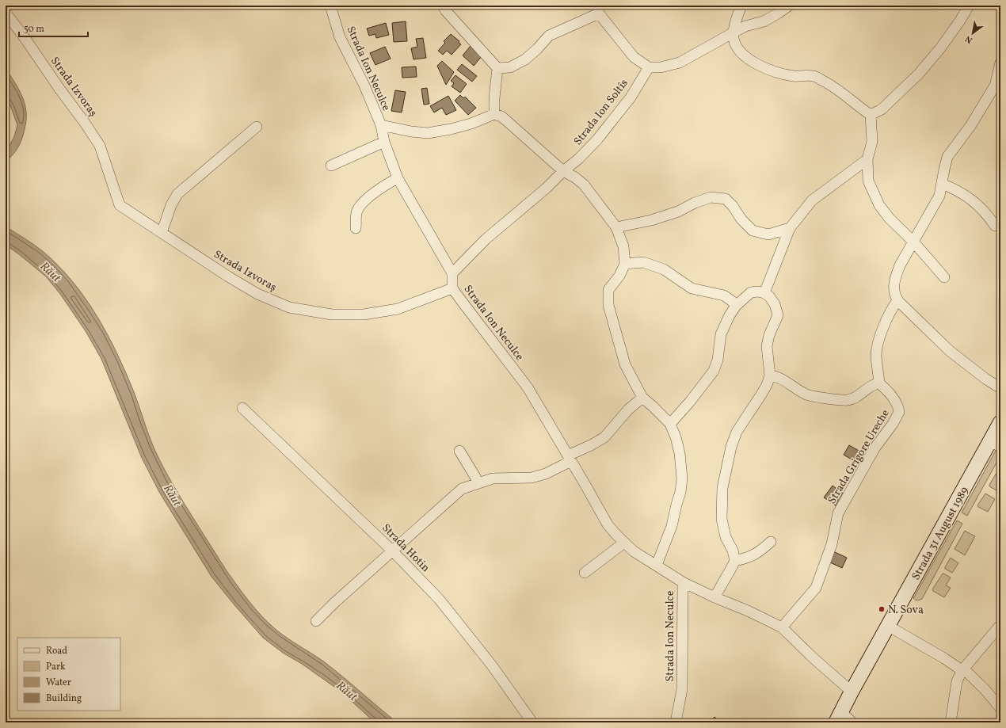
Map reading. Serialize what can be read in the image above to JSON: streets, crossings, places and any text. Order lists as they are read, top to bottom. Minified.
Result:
{"streets":{"main road":["Strada 31 August 1989"],"street":["Strada Ion Neculce","Strada Izvoraș","Strada Ion Soltîs","Strada Grigore Ureche","Strada Hotin"]},"crossings":[["Strada Ion Neculce","Strada Izvoraș"],["Strada Ion Neculce","Strada Ion Soltîs"]],"water":["Răut"],"places":["N. Sova"],"legend":["Road","Park","Water","Building"],"scale_bar":"50 m","north":"bottom left"}
